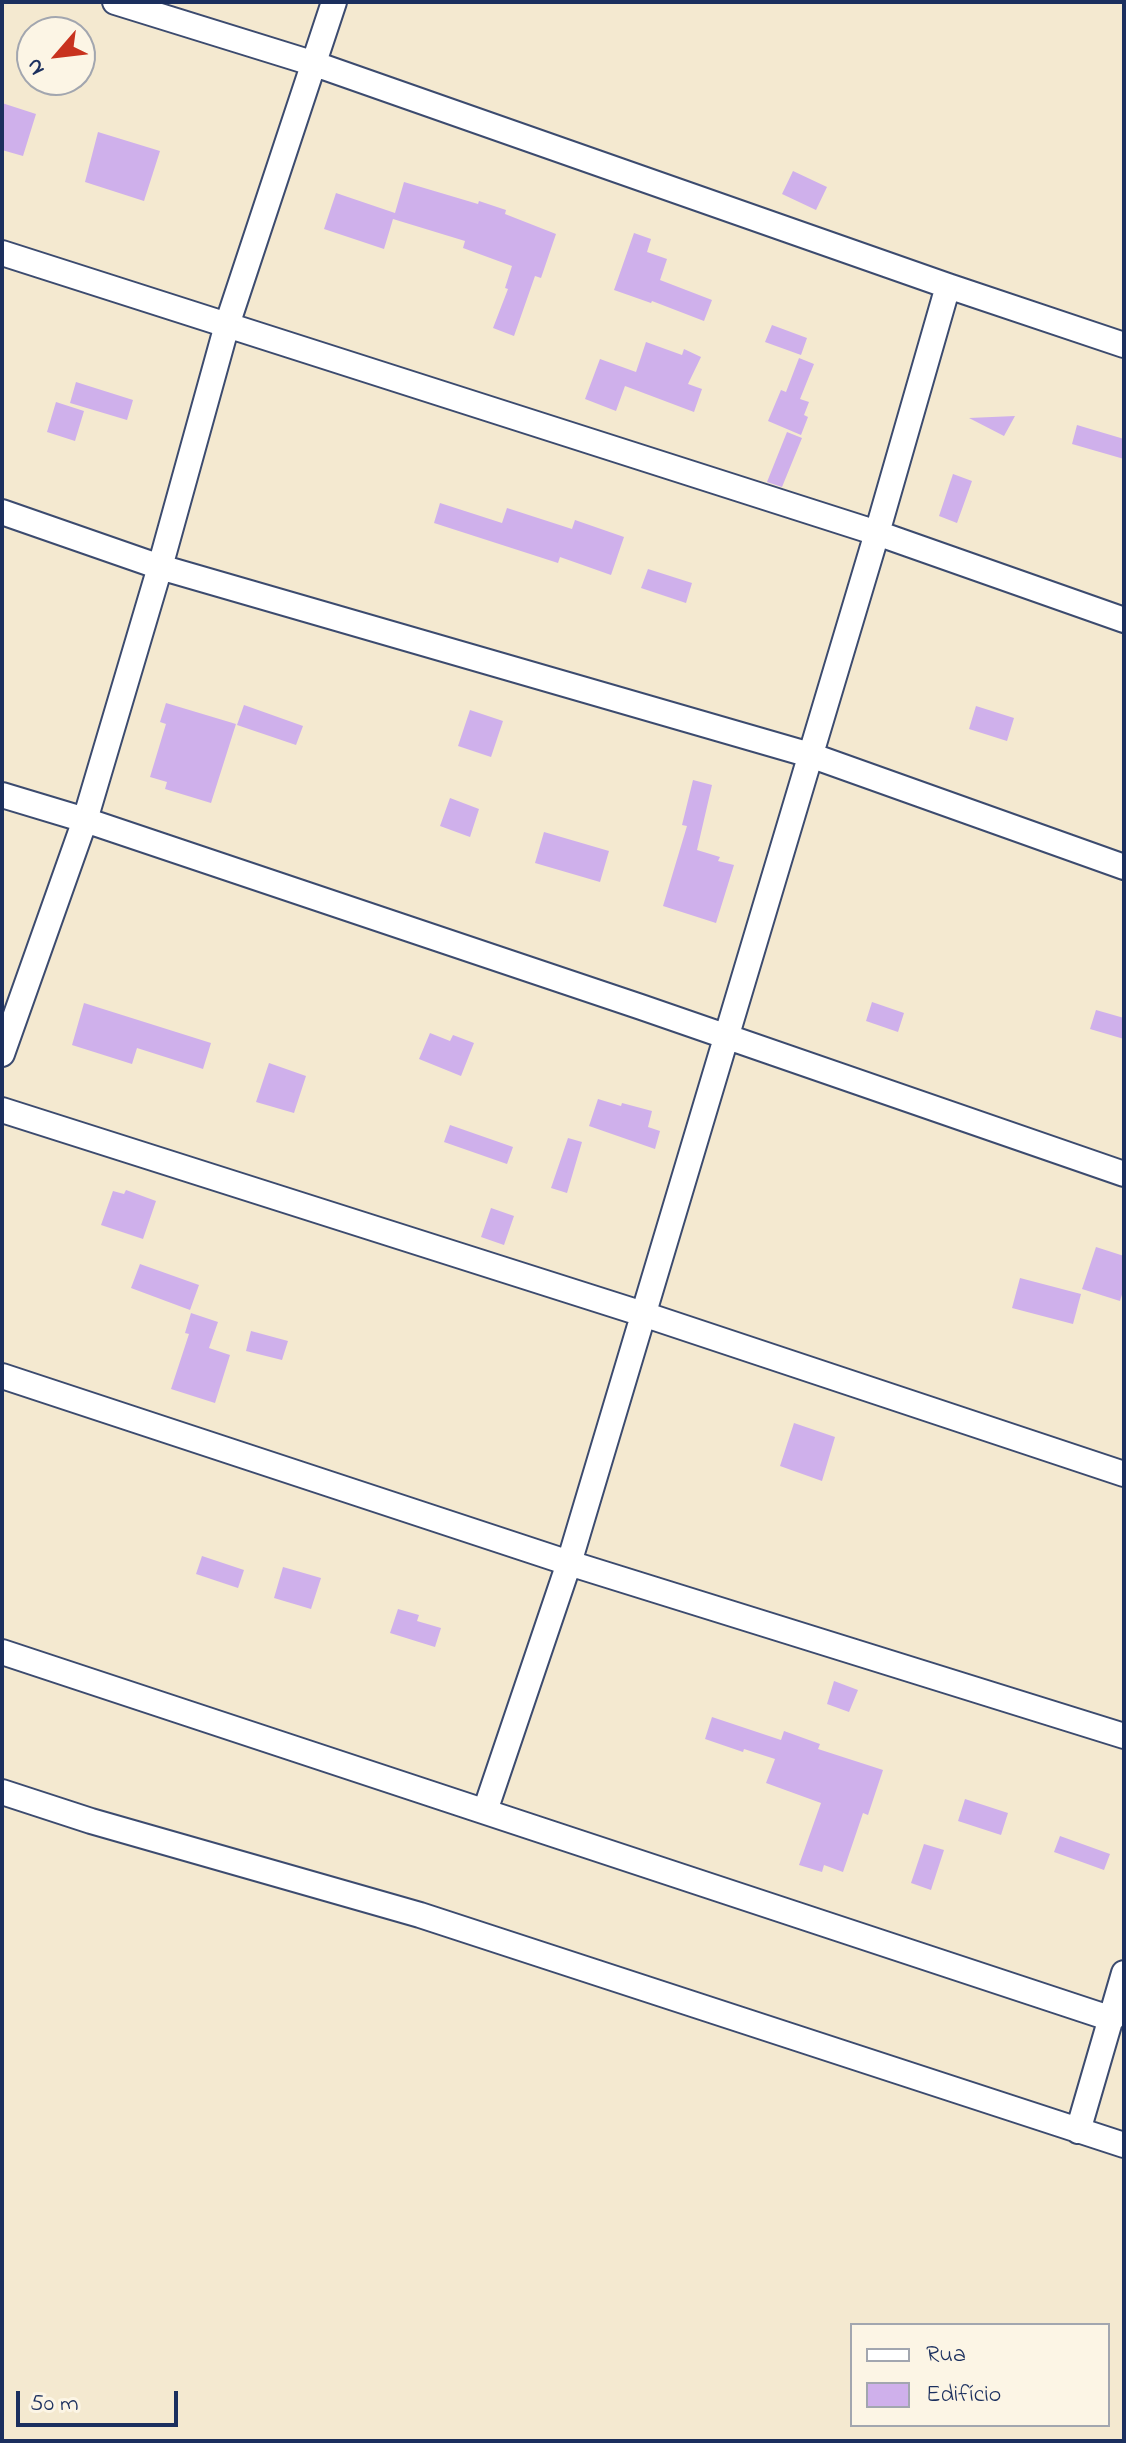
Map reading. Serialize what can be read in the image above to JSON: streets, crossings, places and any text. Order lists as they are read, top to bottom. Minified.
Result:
{"legend":["Rua","Edifício"],"scale_bar":"50 m","north":"bottom left"}
